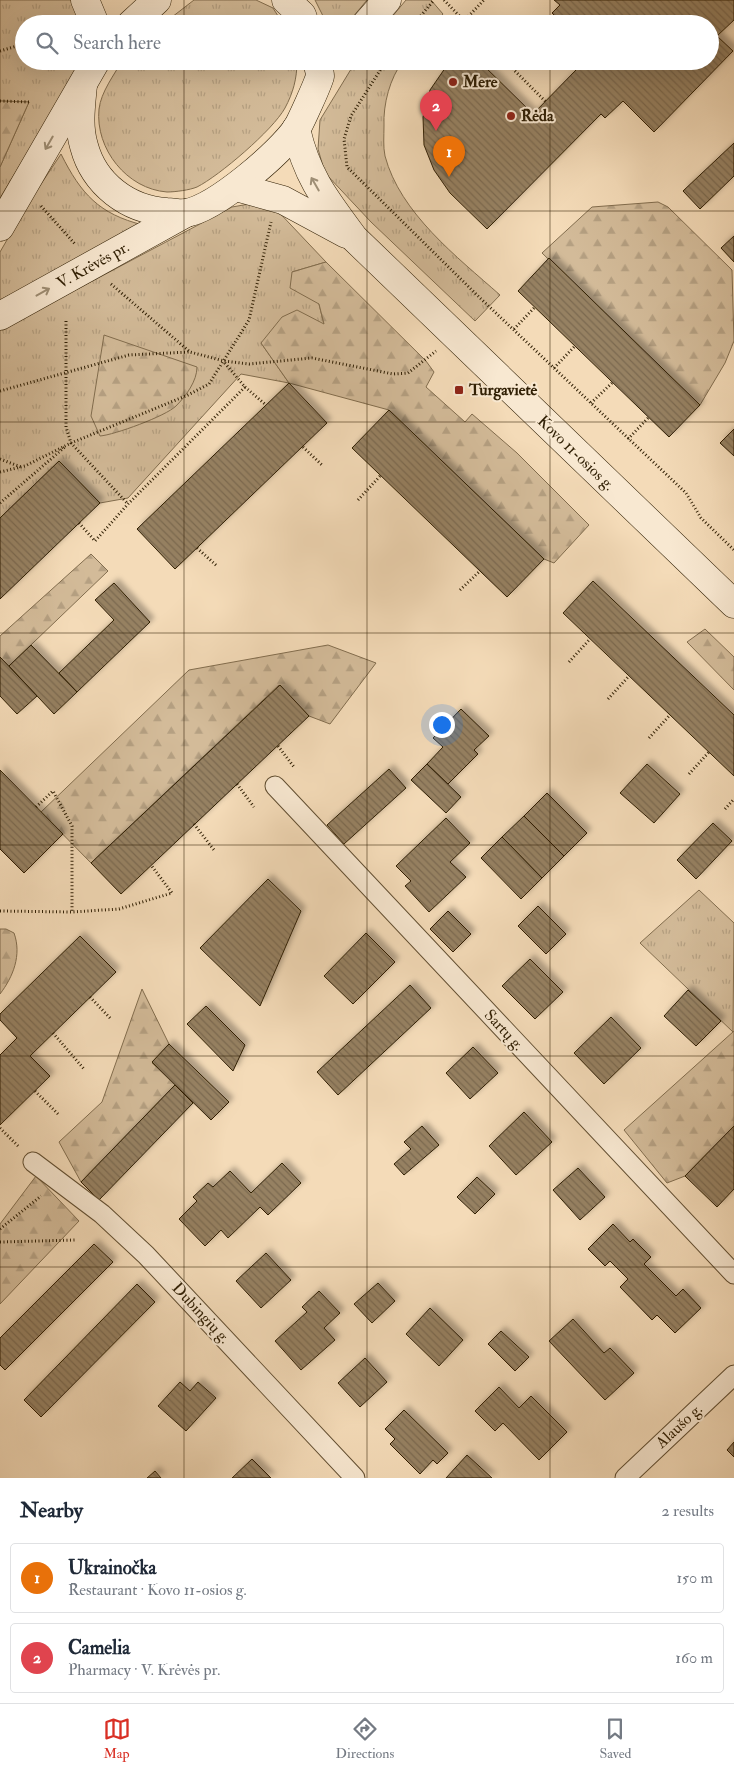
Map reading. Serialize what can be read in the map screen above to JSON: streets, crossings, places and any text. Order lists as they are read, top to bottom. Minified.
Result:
{"streets":{"main road":["V. Krėvės pr.","Kovo 11-osios g."],"street":["Sartų g.","Dubingių g.","Alaušo g."]},"crossings":[["V. Krėvės pr.","Kovo 11-osios g."]],"places":{"other":["Mere","Rėda"],"transit":["Turgavietė"]},"page":{"search":"Search here","pins":["2","1"],"heading":["Nearby","2 results"],"list":[{"mark":"1","name":"Ukrainočka","note":"Restaurant · Kovo 11-osios g.","value":"150 m"},{"mark":"2","name":"Camelia","note":"Pharmacy · V. Krėvės pr.","value":"160 m"}],"nav":["Map","Directions","Saved"]}}
